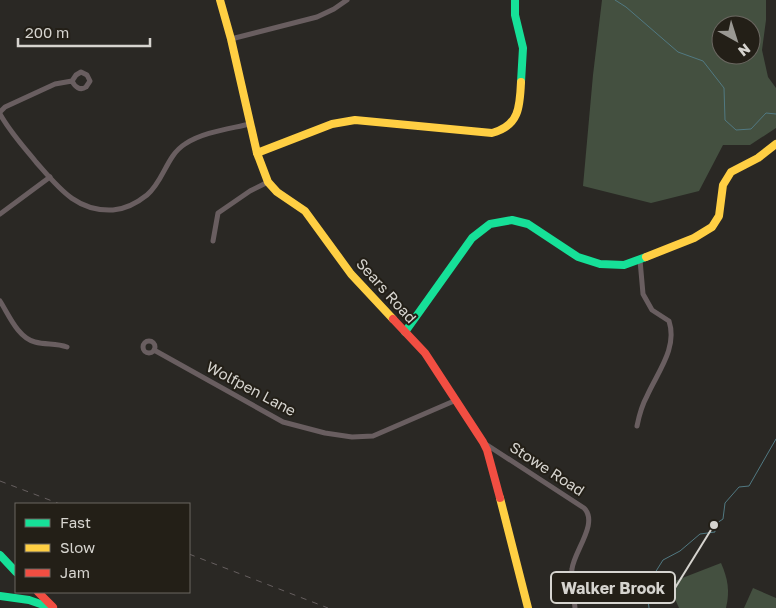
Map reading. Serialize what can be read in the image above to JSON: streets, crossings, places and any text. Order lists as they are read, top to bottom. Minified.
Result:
{"streets":{"street":["Sears Road","Wolfpen Lane","Stowe Road"]},"crossings":[["Sears Road","Wolfpen Lane"],["Sears Road","Stowe Road"]],"places":["Walker Brook"],"legend":["Fast","Slow","Jam"],"scale_bar":"200 m","north":"bottom right"}
